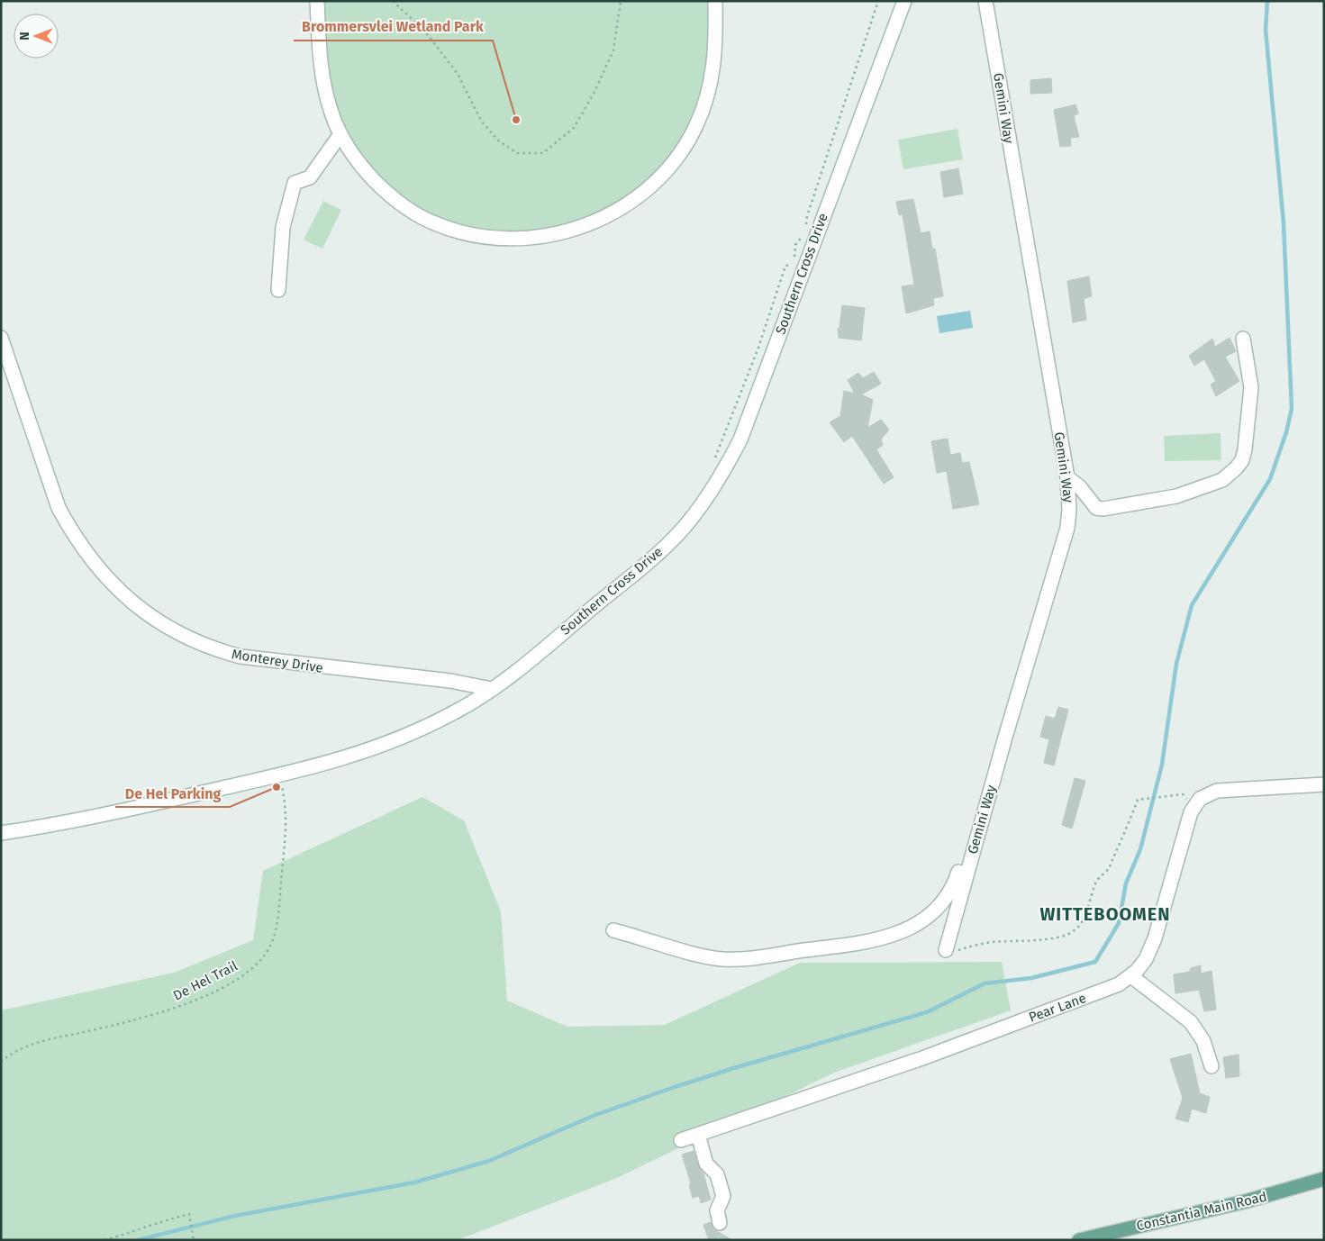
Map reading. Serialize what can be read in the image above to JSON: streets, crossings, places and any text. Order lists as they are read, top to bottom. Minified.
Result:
{"streets":{"main road":["Constantia Main Road"],"street":["Gemini Way","Southern Cross Drive","Monterey Drive","Pear Lane"],"path":["De Hel Trail"]},"crossings":[["Southern Cross Drive","Monterey Drive"],["Southern Cross Drive","De Hel Trail"]],"districts":["WITTEBOOMEN"],"places":["Brommersvlei Wetland Park","De Hel Parking"],"north":"left"}
